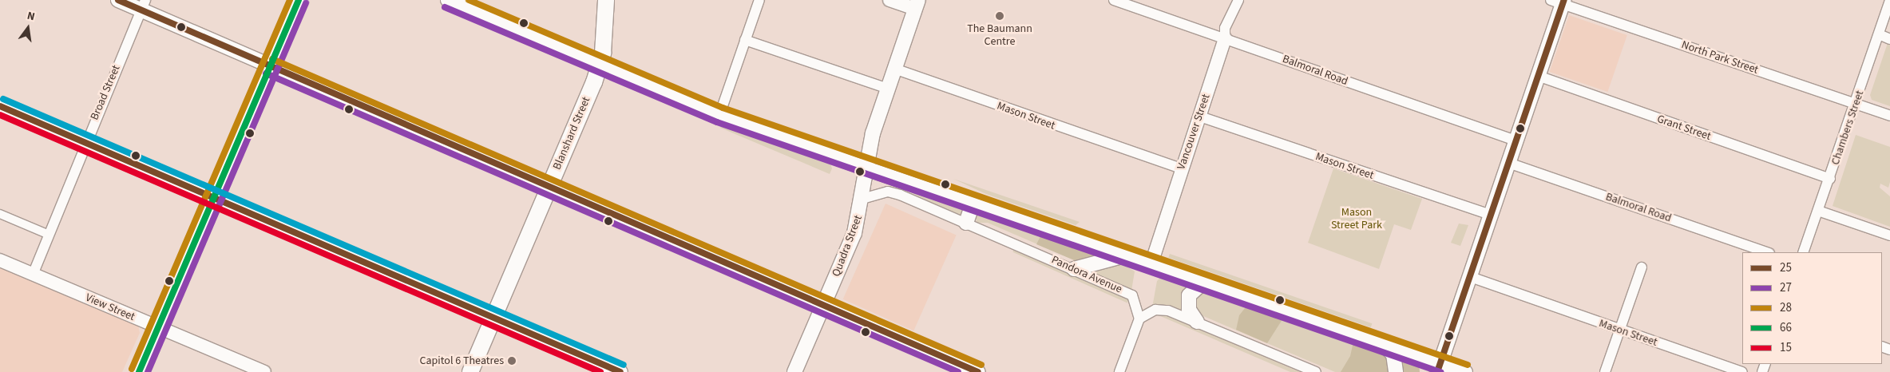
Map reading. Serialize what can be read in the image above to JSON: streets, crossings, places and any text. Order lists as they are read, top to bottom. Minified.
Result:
{"streets":{"main road":["Blanshard Street","Quadra Street"],"street":["North Park Street","Balmoral Road","Broad Street","Mason Street","Grant Street","Chambers Street","Vancouver Street","Pandora Avenue","View Street"]},"crossings":[["North Park Street","Chambers Street"],["Balmoral Road","Vancouver Street"],["Broad Street","View Street"],["Mason Street","Vancouver Street"],["Mason Street","Quadra Street"],["Grant Street","Chambers Street"],["Quadra Street","Pandora Avenue"]],"parks":["Mason Street Park"],"places":["The Baumann Centre","Capitol 6 Theatres"],"lines":["transit line 25","transit line 28","transit line 66","transit line 27","transit line 15"],"legend":["25","27","28","66","15"],"north":"top"}
